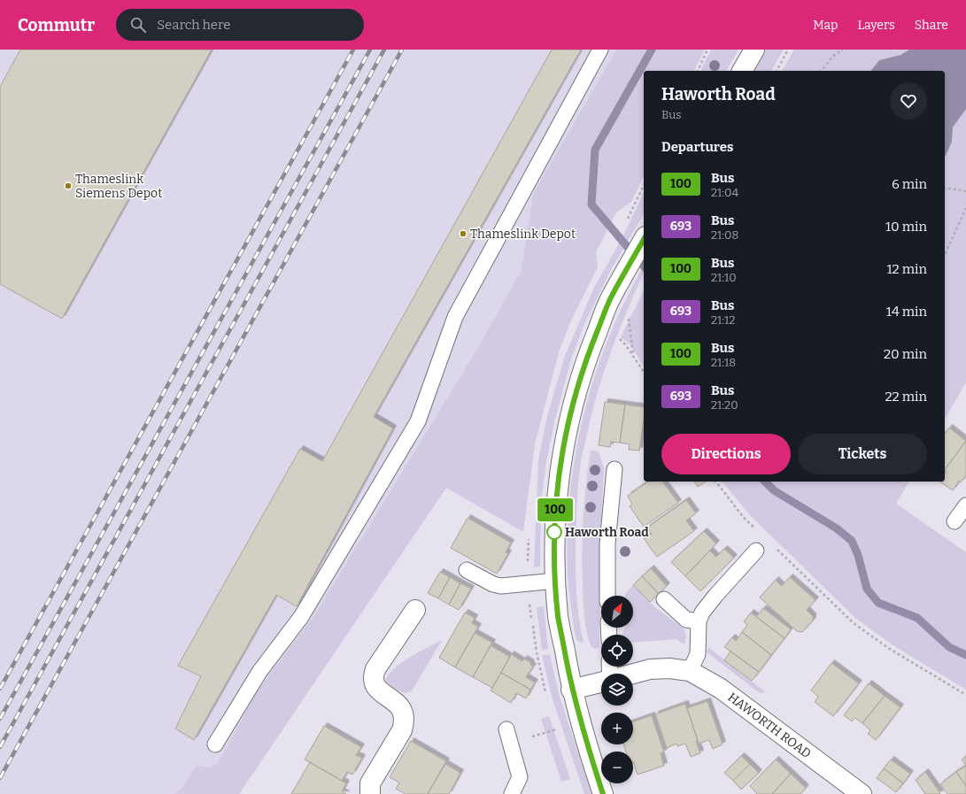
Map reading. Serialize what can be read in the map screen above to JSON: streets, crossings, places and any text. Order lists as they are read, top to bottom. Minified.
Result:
{"streets":{"street":["HAWORTH ROAD"]},"places":["Thameslink Siemens Depot","Thameslink Depot","Haworth Road"],"lines":["bus line 100"],"north":"top right","page":{"header":"Commutr","search":"Search here","nav":["Map","Layers","Share"],"on_map":"100","heading":[["Haworth Road","Bus"],"Departures"],"list":[{"mark":"100","name":"Bus","note":"21:04","value":"6 min"},{"mark":"693","name":"Bus","note":"21:08","value":"10 min"},{"mark":"100","name":"Bus","note":"21:10","value":"12 min"},{"mark":"693","name":"Bus","note":"21:12","value":"14 min"},{"mark":"100","name":"Bus","note":"21:18","value":"20 min"},{"mark":"693","name":"Bus","note":"21:20","value":"22 min"}],"buttons":["Directions","Tickets"],"map_buttons":["+","−"]}}
